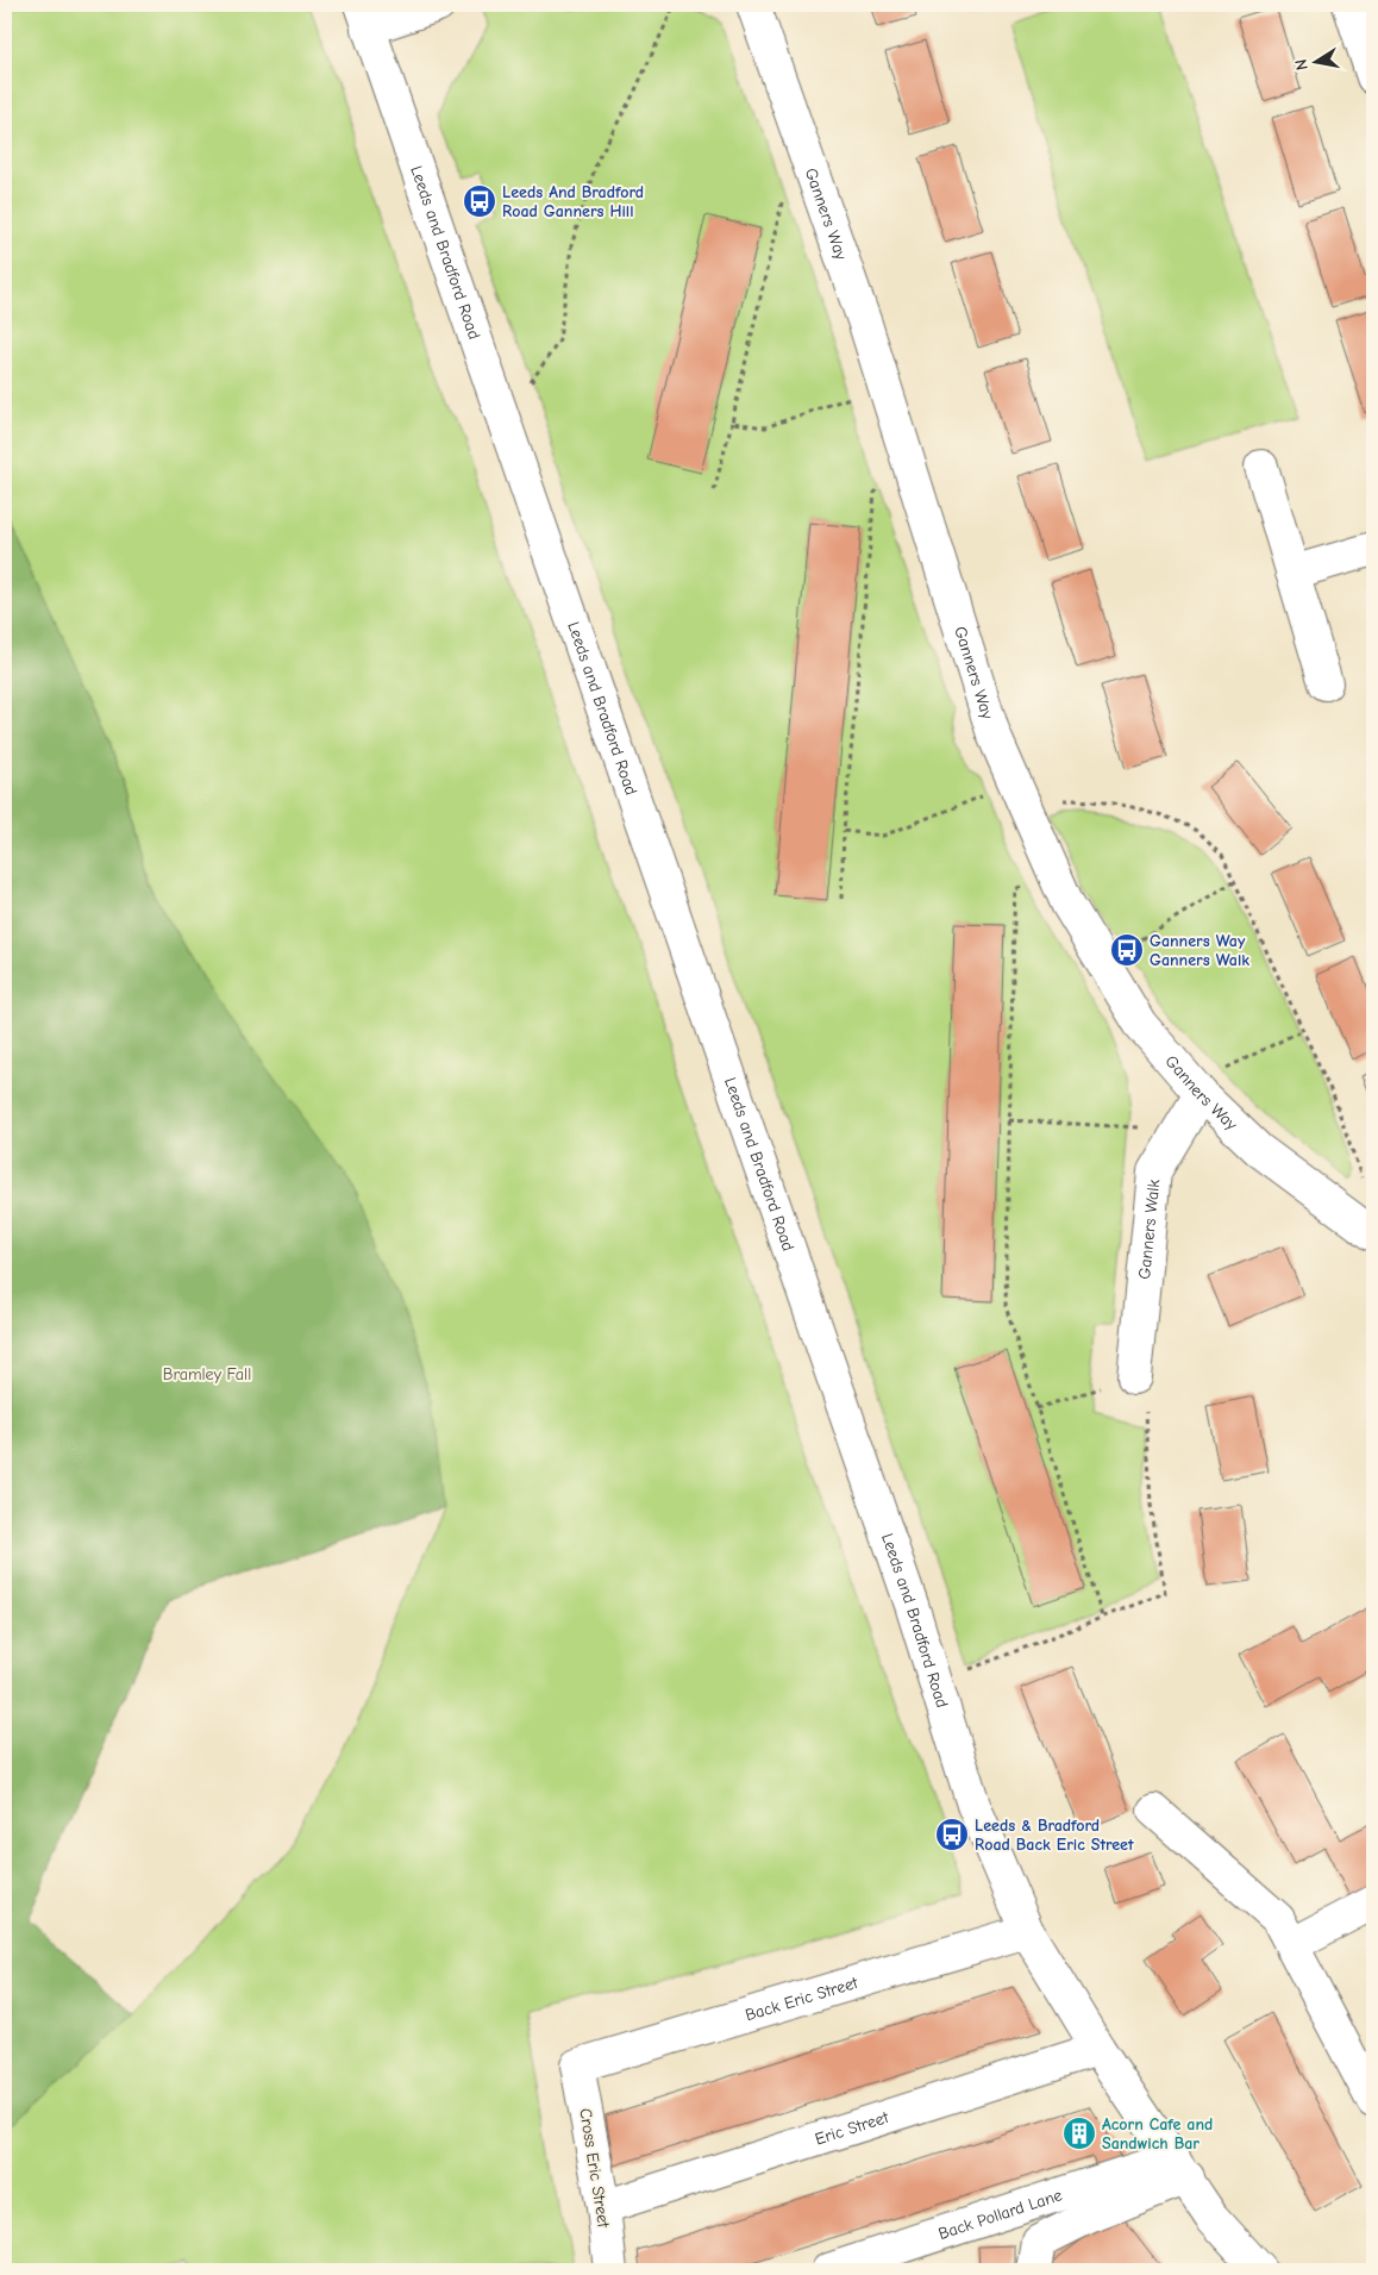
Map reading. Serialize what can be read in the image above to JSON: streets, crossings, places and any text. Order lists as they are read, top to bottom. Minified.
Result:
{"streets":{"street":["Ganners Way","Leeds and Bradford Road","Ganners Walk","Back Eric Street","Eric Street","Cross Eric Street","Back Pollard Lane"]},"crossings":[["Ganners Way","Ganners Walk"],["Leeds and Bradford Road","Back Eric Street"],["Leeds and Bradford Road","Eric Street"],["Leeds and Bradford Road","Back Pollard Lane"],["Back Eric Street","Cross Eric Street"],["Eric Street","Cross Eric Street"]],"parks":["Bramley Fall"],"places":{"bus stop":["Leeds And Bradford Road Ganners Hill","Ganners Way Ganners Walk","Leeds & Bradford Road Back Eric Street"],"building":["Acorn Cafe and Sandwich Bar"]},"north":"left"}
